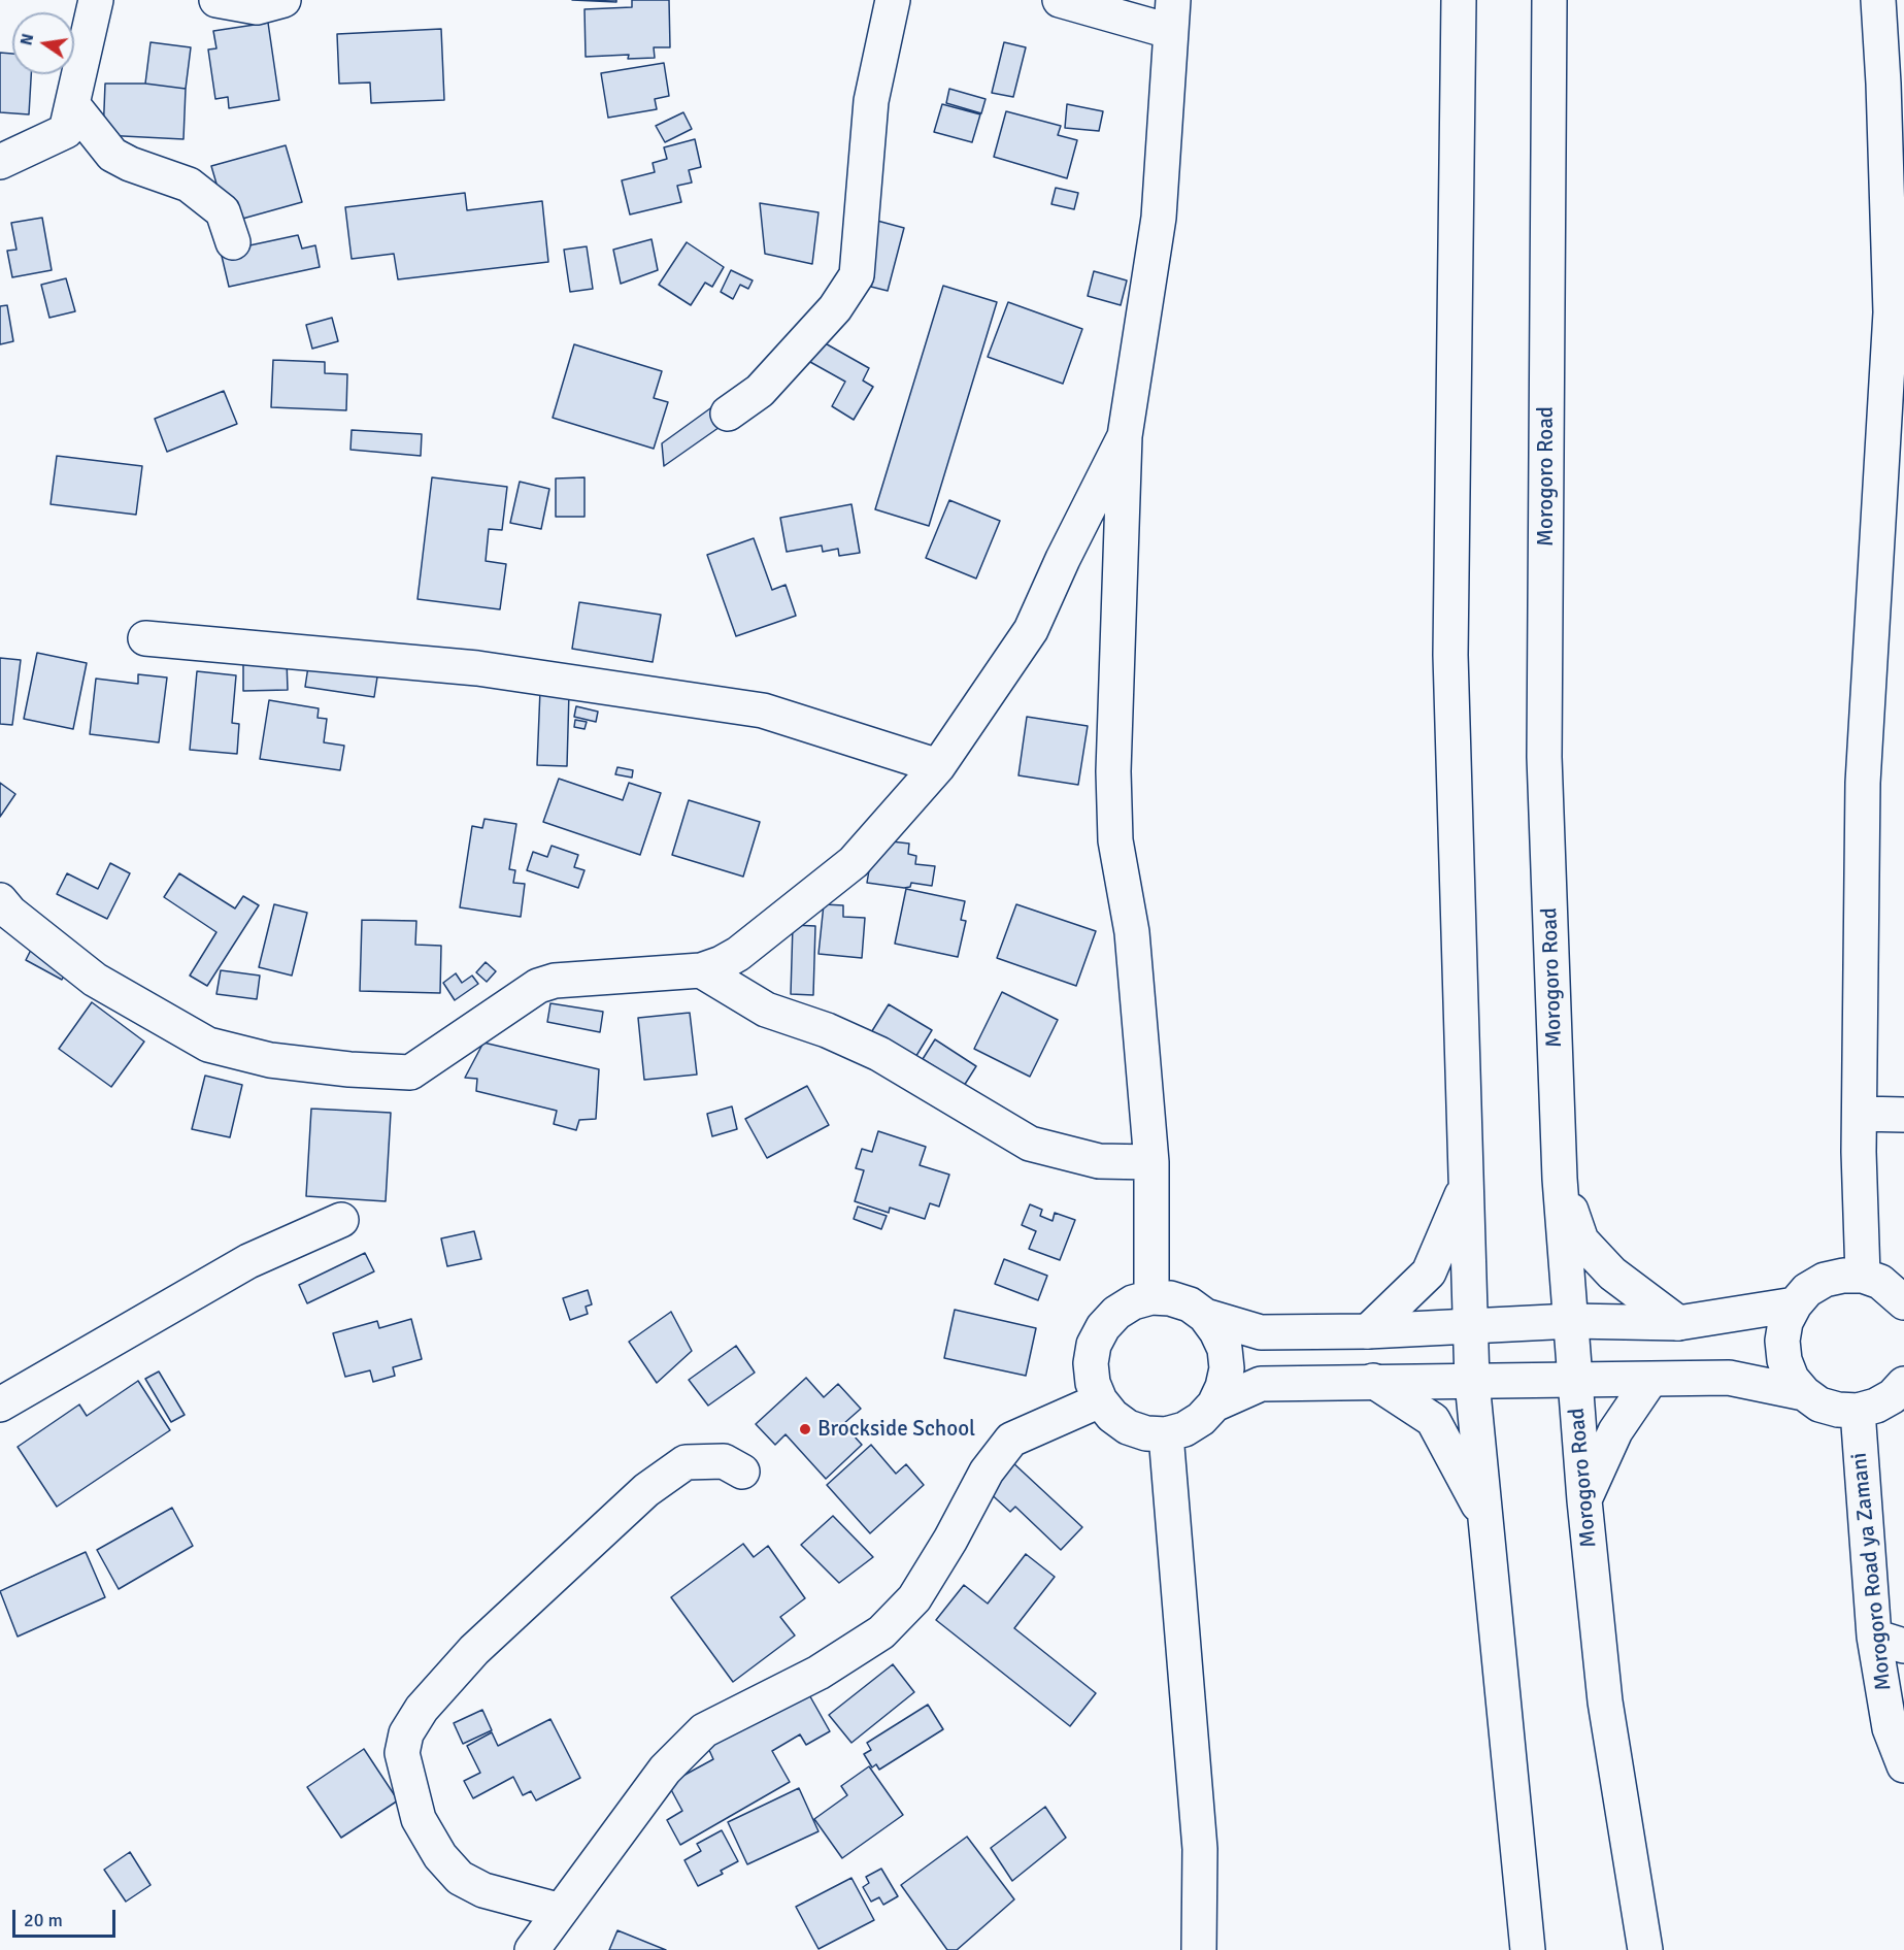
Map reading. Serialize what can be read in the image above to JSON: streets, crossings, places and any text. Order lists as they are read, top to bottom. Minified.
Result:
{"streets":{"main road":["Morogoro Road","Morogoro Road ya Zamani"]},"places":["Brockside School"],"scale_bar":"20 m","north":"left"}
